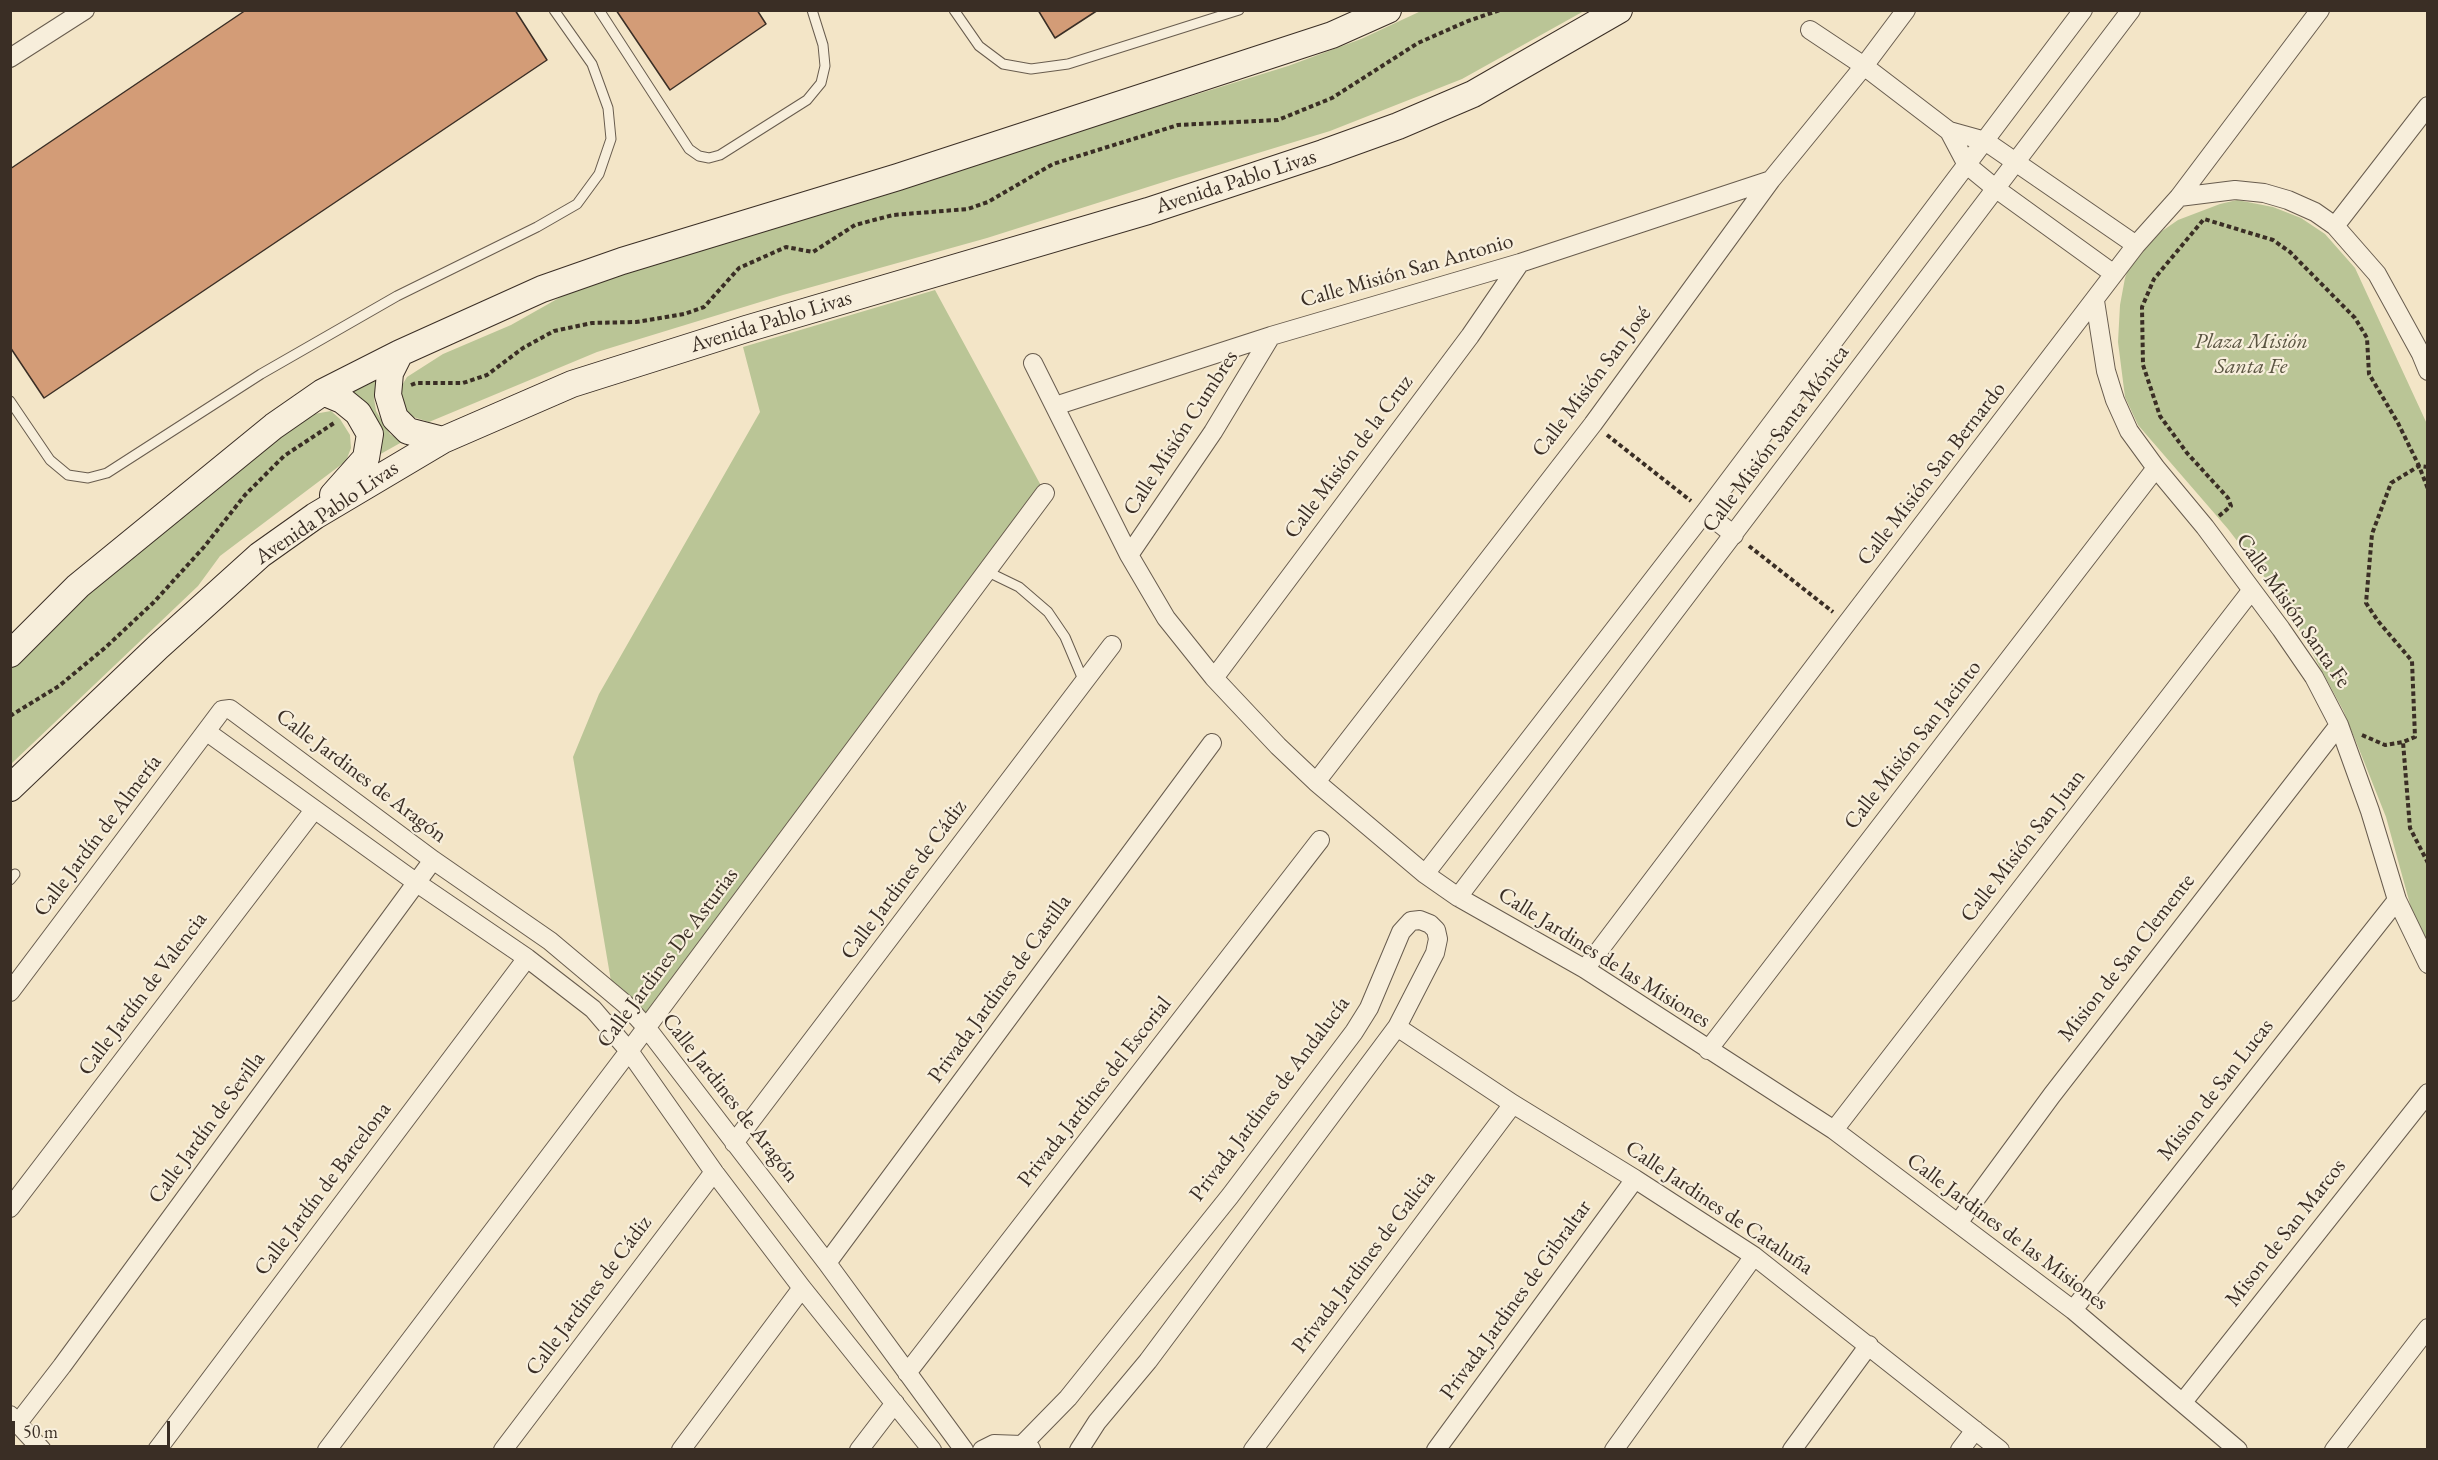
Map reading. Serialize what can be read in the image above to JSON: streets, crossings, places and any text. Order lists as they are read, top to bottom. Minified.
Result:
{"streets":{"main road":["Avenida Pablo Livas"],"street":["Calle Misión San Antonio","Calle Misión San José","Calle Misión Cumbres","Calle Misión Santa Mónica","Calle Misión de la Cruz","Calle Misión San Bernardo","Calle Misión Santa Fe","Calle Misión San Jacinto","Calle Jardines de Aragón","Calle Jardín de Almería","Calle Misión San Juan","Calle Jardines de Cádiz","Calle Jardines De Asturias","Calle Jardines de las Misiones","Mision de San Clemente","Privada Jardines de Castilla","Calle Jardín de Valencia","Mision de San Lucas","Privada Jardines del Escorial","Privada Jardines de Andalucía","Calle Jardín de Sevilla","Calle Jardín de Barcelona","Calle Jardines de Cataluña","Mison de San Marcos","Privada Jardines de Galicia","Privada Jardines de Gibraltar"]},"crossings":[["Calle Misión San Antonio","Calle Misión San José"],["Calle Misión San Antonio","Calle Misión Cumbres"],["Calle Misión San Antonio","Calle Misión de la Cruz"],["Calle Misión San Antonio","Calle Jardines de las Misiones"],["Calle Misión San José","Calle Jardines de las Misiones"],["Calle Misión Cumbres","Calle Jardines de las Misiones"],["Calle Misión Santa Mónica","Calle Jardines de las Misiones"],["Calle Misión de la Cruz","Calle Jardines de las Misiones"],["Calle Misión San Bernardo","Calle Misión Santa Fe"],["Calle Misión San Bernardo","Calle Jardines de las Misiones"],["Calle Misión Santa Fe","Calle Misión San Jacinto"],["Calle Misión Santa Fe","Calle Misión San Juan"],["Calle Misión Santa Fe","Mision de San Clemente"],["Calle Misión Santa Fe","Mision de San Lucas"],["Calle Misión San Jacinto","Calle Jardines de las Misiones"],["Calle Jardines de Aragón","Calle Jardín de Almería"],["Calle Jardines de Aragón","Calle Jardines de Cádiz"],["Calle Jardines de Aragón","Calle Jardines De Asturias"],["Calle Jardines de Aragón","Privada Jardines de Castilla"],["Calle Jardines de Aragón","Privada Jardines del Escorial"],["Calle Jardines de Aragón","Calle Jardín de Sevilla"],["Calle Misión San Juan","Calle Jardines de las Misiones"],["Calle Jardines de las Misiones","Mision de San Clemente"],["Calle Jardines de las Misiones","Mision de San Lucas"],["Calle Jardines de las Misiones","Mison de San Marcos"],["Privada Jardines de Andalucía","Calle Jardines de Cataluña"],["Calle Jardines de Cataluña","Privada Jardines de Galicia"],["Calle Jardines de Cataluña","Privada Jardines de Gibraltar"]],"parks":["Plaza Misión Santa Fe"],"scale_bar":"50 m"}
